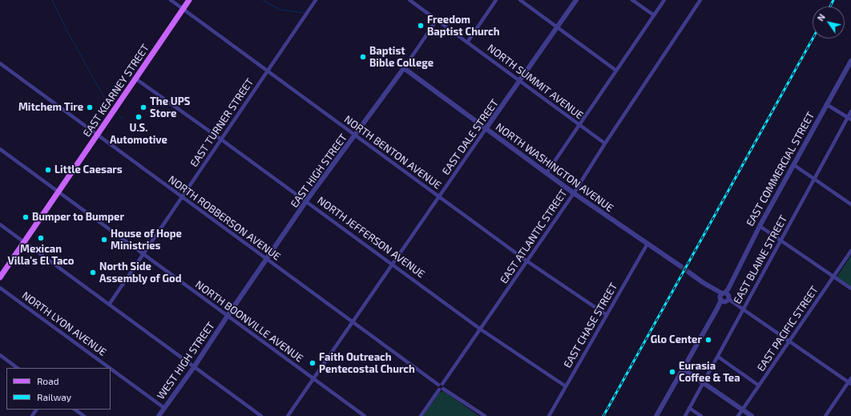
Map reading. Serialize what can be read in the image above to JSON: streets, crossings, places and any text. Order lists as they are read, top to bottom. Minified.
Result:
{"streets":{"main road":["EAST KEARNEY STREET"],"street":["NORTH SUMMIT AVENUE","EAST TURNER STREET","EAST DALE STREET","NORTH BENTON AVENUE","NORTH WASHINGTON AVENUE","EAST COMMERCIAL STREET","EAST HIGH STREET","NORTH ROBBERSON AVENUE","EAST ATLANTIC STREET","NORTH JEFFERSON AVENUE","EAST BLAINE STREET","NORTH BOONVILLE AVENUE","NORTH LYON AVENUE","EAST CHASE STREET","EAST PACIFIC STREET","WEST HIGH STREET"]},"crossings":[["NORTH SUMMIT AVENUE","EAST DALE STREET"],["NORTH SUMMIT AVENUE","EAST HIGH STREET"],["NORTH SUMMIT AVENUE","EAST ATLANTIC STREET"],["EAST KEARNEY STREET","NORTH BENTON AVENUE"],["EAST KEARNEY STREET","NORTH ROBBERSON AVENUE"],["EAST KEARNEY STREET","NORTH JEFFERSON AVENUE"],["EAST KEARNEY STREET","NORTH BOONVILLE AVENUE"],["EAST TURNER STREET","NORTH BENTON AVENUE"],["EAST TURNER STREET","NORTH ROBBERSON AVENUE"],["EAST TURNER STREET","NORTH JEFFERSON AVENUE"],["EAST TURNER STREET","NORTH BOONVILLE AVENUE"],["EAST DALE STREET","NORTH BENTON AVENUE"],["EAST DALE STREET","NORTH WASHINGTON AVENUE"],["EAST DALE STREET","NORTH ROBBERSON AVENUE"],["EAST DALE STREET","NORTH JEFFERSON AVENUE"],["EAST DALE STREET","NORTH BOONVILLE AVENUE"],["NORTH BENTON AVENUE","EAST HIGH STREET"],["NORTH BENTON AVENUE","EAST ATLANTIC STREET"],["NORTH BENTON AVENUE","EAST CHASE STREET"],["NORTH WASHINGTON AVENUE","EAST HIGH STREET"],["NORTH WASHINGTON AVENUE","EAST ATLANTIC STREET"],["NORTH WASHINGTON AVENUE","EAST CHASE STREET"],["EAST HIGH STREET","NORTH ROBBERSON AVENUE"],["EAST HIGH STREET","NORTH JEFFERSON AVENUE"],["EAST HIGH STREET","NORTH BOONVILLE AVENUE"],["EAST HIGH STREET","WEST HIGH STREET"],["NORTH ROBBERSON AVENUE","EAST ATLANTIC STREET"],["EAST ATLANTIC STREET","NORTH JEFFERSON AVENUE"],["NORTH JEFFERSON AVENUE","EAST CHASE STREET"],["NORTH BOONVILLE AVENUE","WEST HIGH STREET"],["NORTH LYON AVENUE","WEST HIGH STREET"]],"places":["Freedom Baptist Church","Baptist Bible College","Mitchem Tire","The UPS Store","U.S. Automotive","Little Caesars","Bumper to Bumper","Mexican Villa's El Taco","House of Hope Ministries","North Side Assembly of God","Glo Center","Faith Outreach Pentecostal Church","Eurasia Coffee & Tea"],"legend":["Road","Railway"],"north":"top left"}
